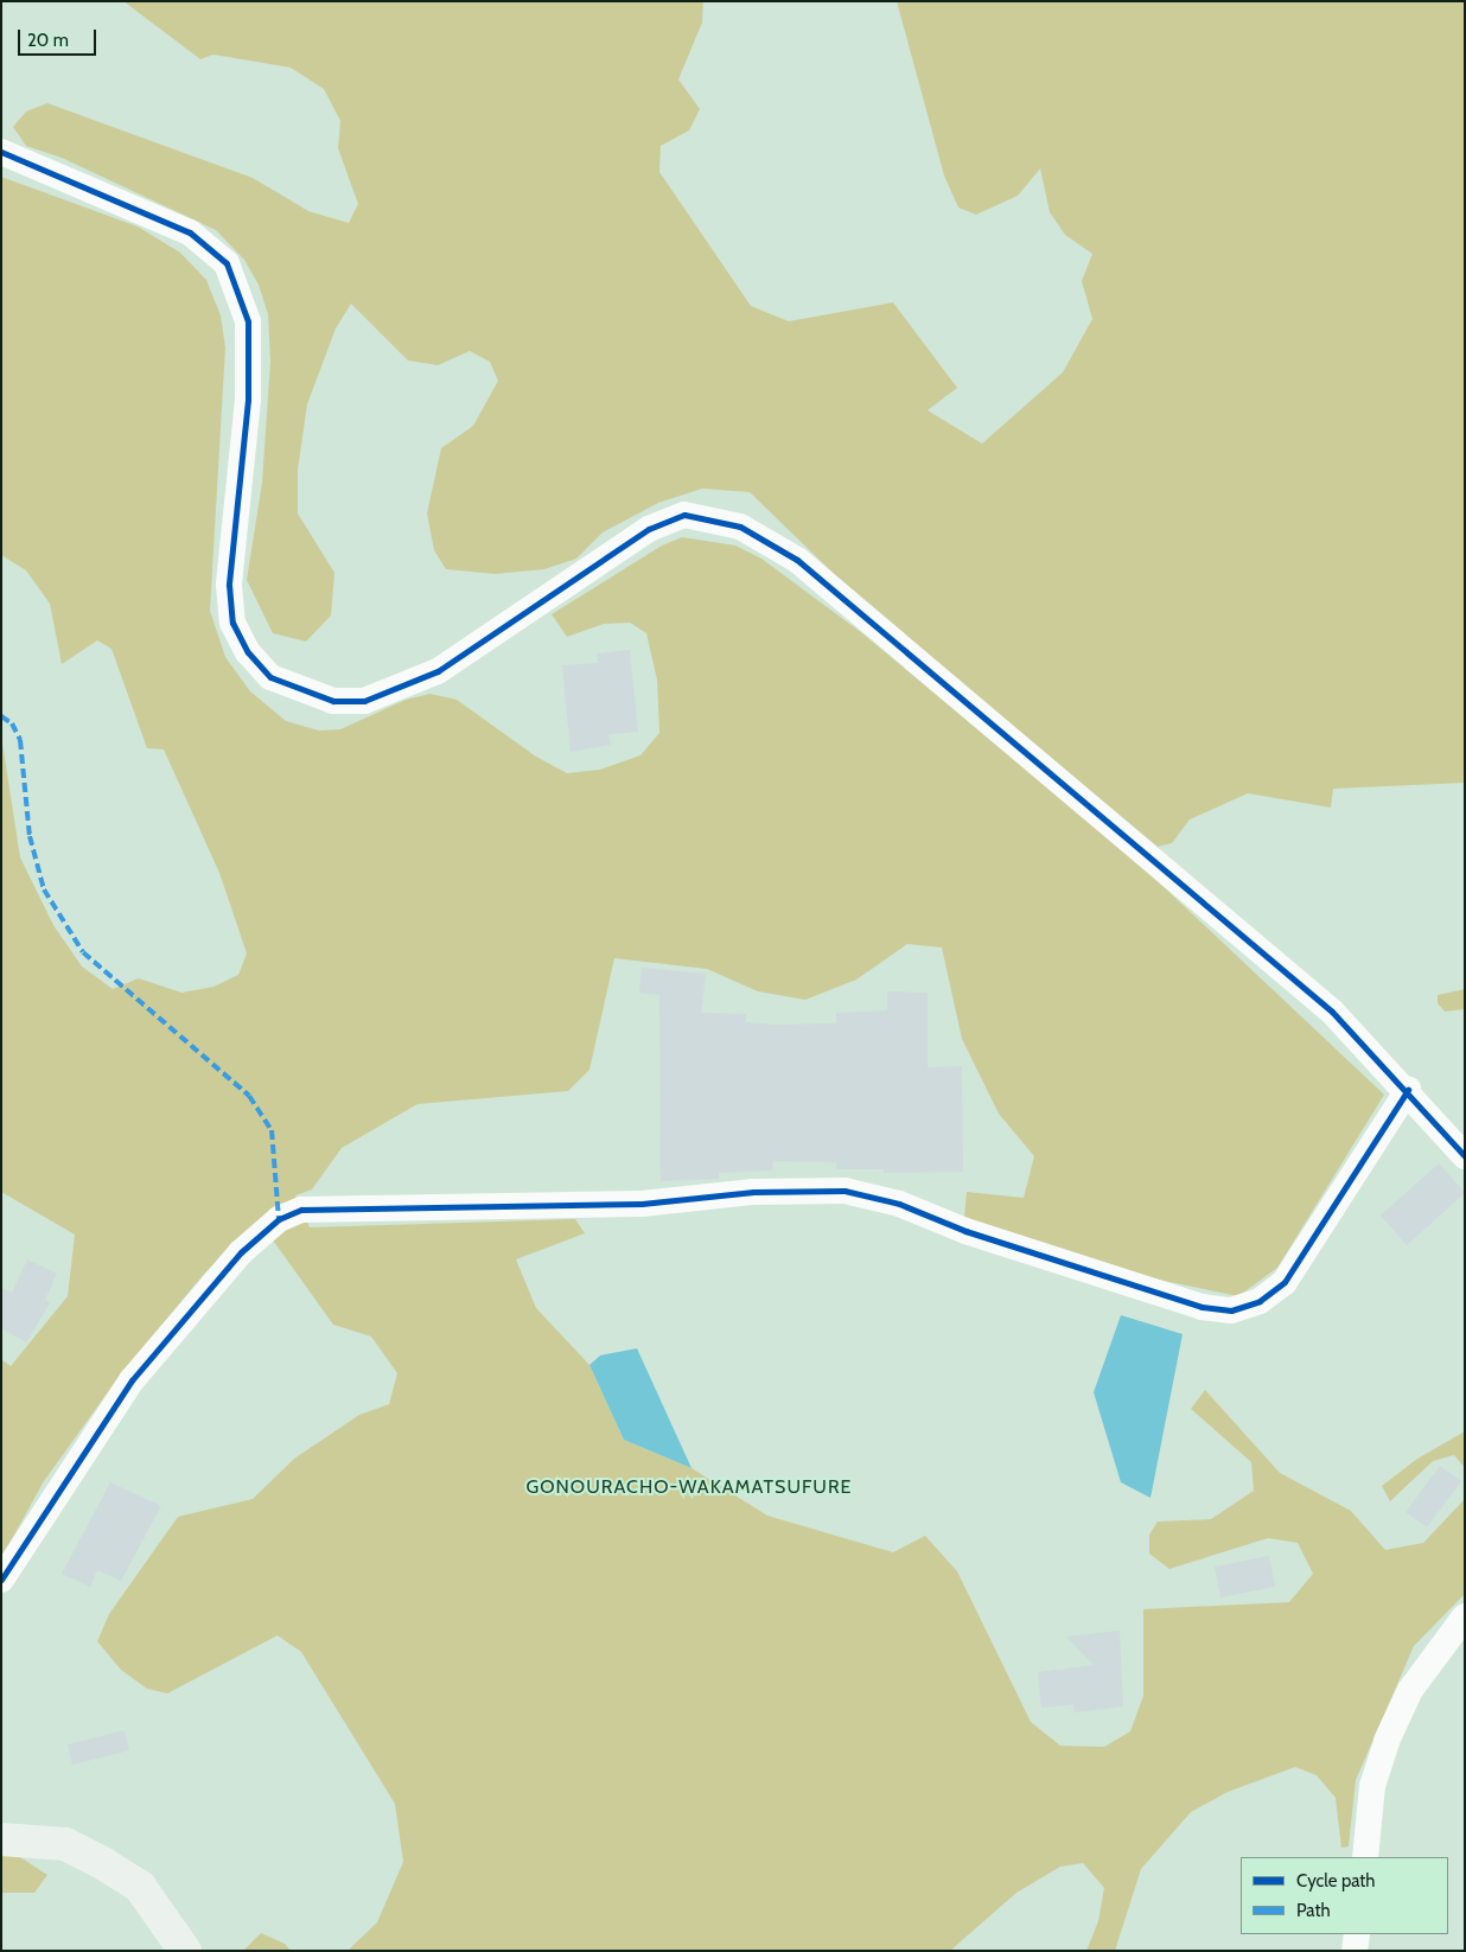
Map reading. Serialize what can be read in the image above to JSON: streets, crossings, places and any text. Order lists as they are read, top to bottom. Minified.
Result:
{"districts":["GONOURACHO-WAKAMATSUFURE"],"legend":["Cycle path","Path"],"scale_bar":"20 m"}
